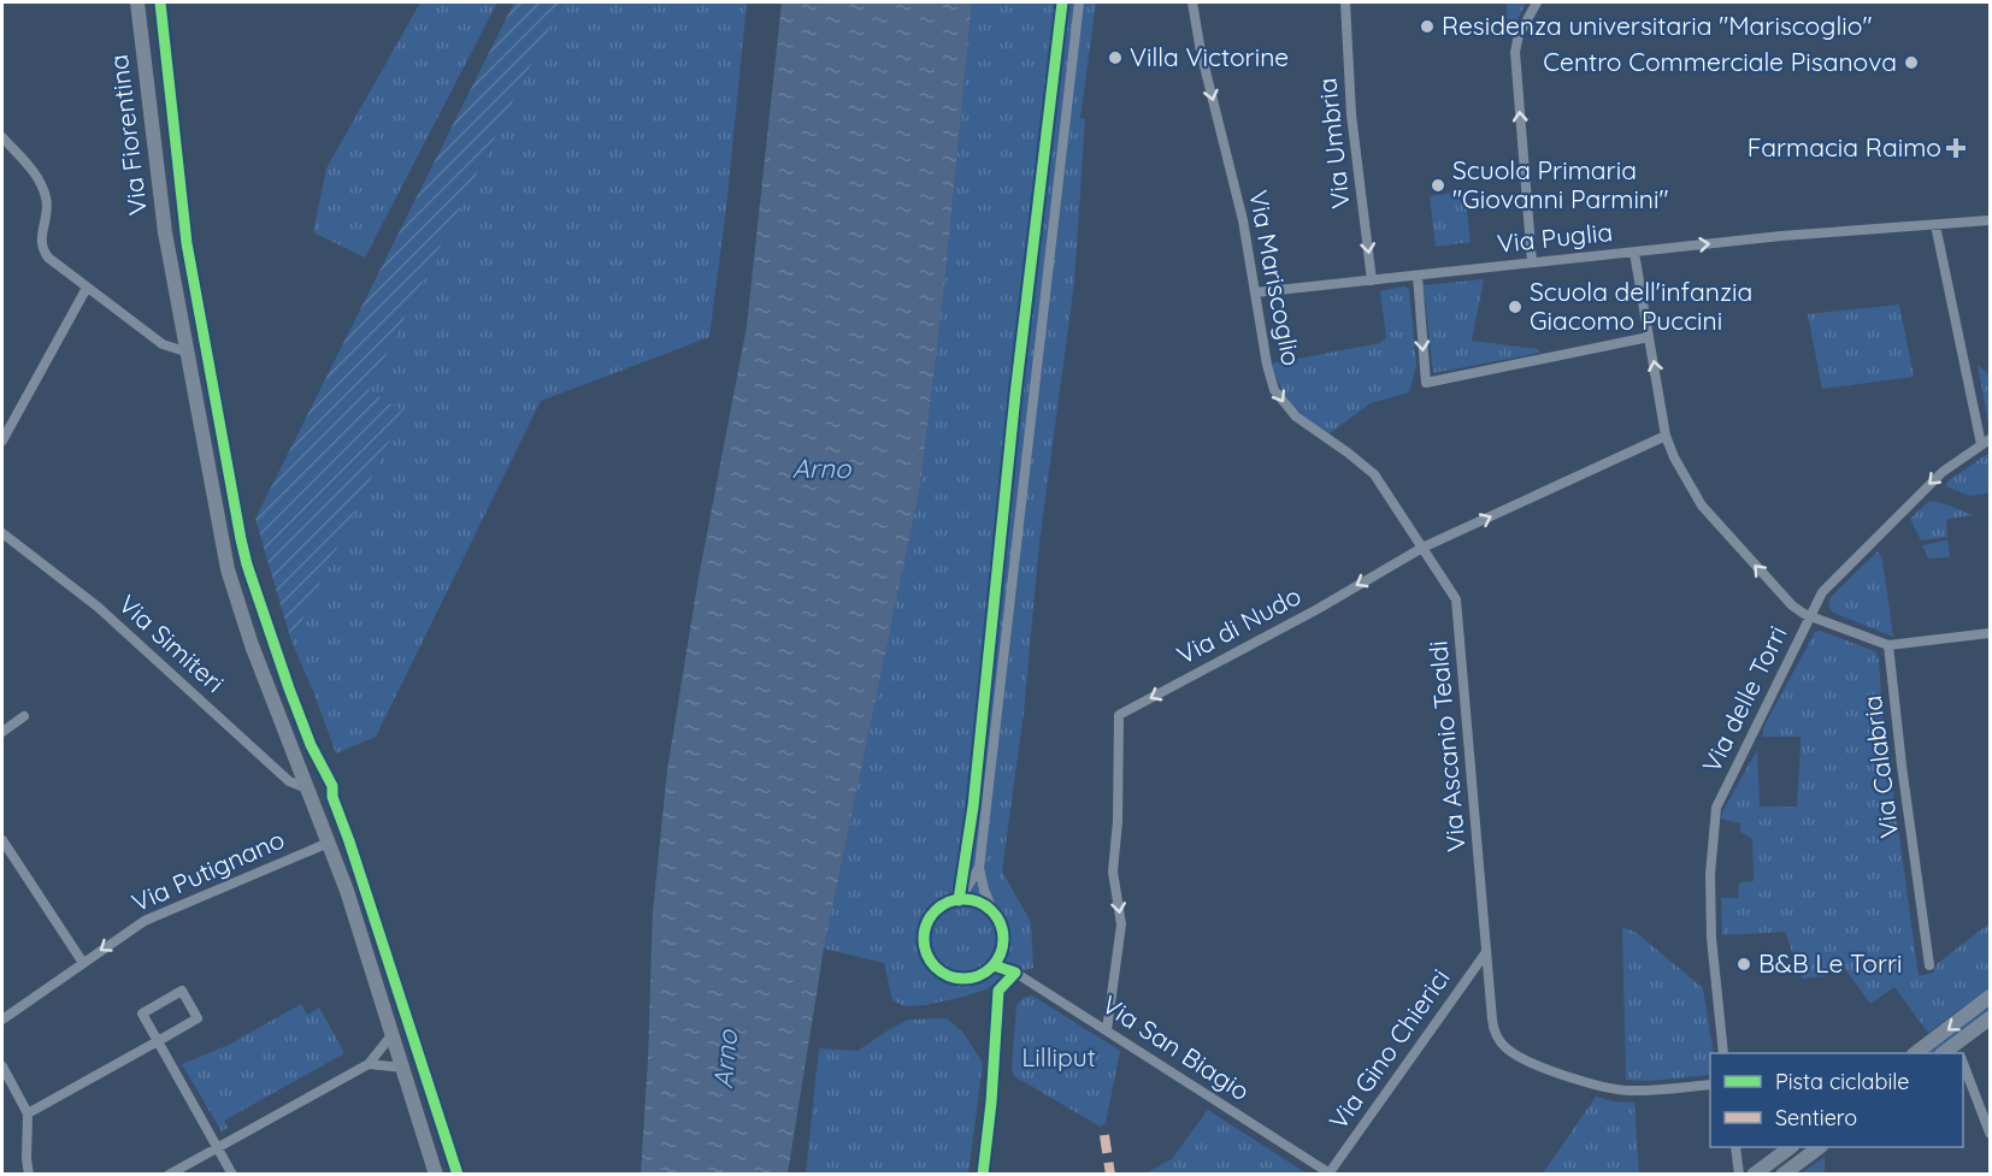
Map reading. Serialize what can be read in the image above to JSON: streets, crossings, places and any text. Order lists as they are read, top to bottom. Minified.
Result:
{"streets":{"main road":["Via Fiorentina"],"street":["Via Umbria","Via Puglia","Via Mariscoglio","Via di Nudo","Via Simiteri","Via delle Torri","Via Ascanio Tealdi","Via Calabria","Via Putignano","Via San Biagio","Via Gino Chierici"]},"crossings":[["Via Fiorentina","Via Simiteri"],["Via Fiorentina","Via Putignano"],["Via Umbria","Via Puglia"],["Via Puglia","Via Mariscoglio"],["Via Mariscoglio","Via di Nudo"],["Via Mariscoglio","Via Ascanio Tealdi"],["Via di Nudo","Via Ascanio Tealdi"],["Via di Nudo","Via San Biagio"],["Via Ascanio Tealdi","Via Gino Chierici"],["Via San Biagio","Via Gino Chierici"]],"one_way":["Via Umbria","Via Puglia","Via Mariscoglio","Via Putignano"],"water":["Arno"],"parks":["Lilliput"],"places":{"other":["Residenza universitaria \"Mariscoglio\"","Villa Victorine","Centro Commerciale Pisanova","Scuola Primaria \"Giovanni Parmini\"","Scuola dell'infanzia Giacomo Puccini","B&B Le Torri"],"health":["Farmacia Raimo"]},"legend":["Pista ciclabile","Sentiero"]}
